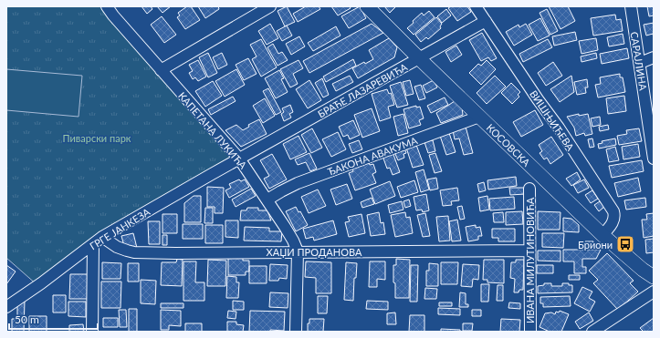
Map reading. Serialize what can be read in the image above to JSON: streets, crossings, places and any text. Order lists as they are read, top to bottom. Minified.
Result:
{"streets":{"street":["САРАЈЛИНА","БРАЋЕ ЛАЗАРЕВИЋА","ВИШЊИЋЕВА","КАПЕТАНА ЛУКИЋА","КОСОВСКА","ЂАКОНА АВАКУМА","ГРГЕ ЈАНКЕЗА","ХАЏИ ПРОДАНОВА","ИВАНА МИЛУТИНОВИЋА"]},"crossings":[["БРАЋЕ ЛАЗАРЕВИЋА","ВИШЊИЋЕВА"],["БРАЋЕ ЛАЗАРЕВИЋА","КАПЕТАНА ЛУКИЋА"],["БРАЋЕ ЛАЗАРЕВИЋА","КОСОВСКА"],["БРАЋЕ ЛАЗАРЕВИЋА","ГРГЕ ЈАНКЕЗА"],["ВИШЊИЋЕВА","КОСОВСКА"],["КАПЕТАНА ЛУКИЋА","ЂАКОНА АВАКУМА"],["КАПЕТАНА ЛУКИЋА","ГРГЕ ЈАНКЕЗА"],["КАПЕТАНА ЛУКИЋА","ХАЏИ ПРОДАНОВА"],["КОСОВСКА","ЂАКОНА АВАКУМА"],["ГРГЕ ЈАНКЕЗА","ХАЏИ ПРОДАНОВА"],["ХАЏИ ПРОДАНОВА","ИВАНА МИЛУТИНОВИЋА"]],"parks":["Пиварски парк"],"places":{"bus stop":["Бриони"]},"scale_bar":"50 m"}
